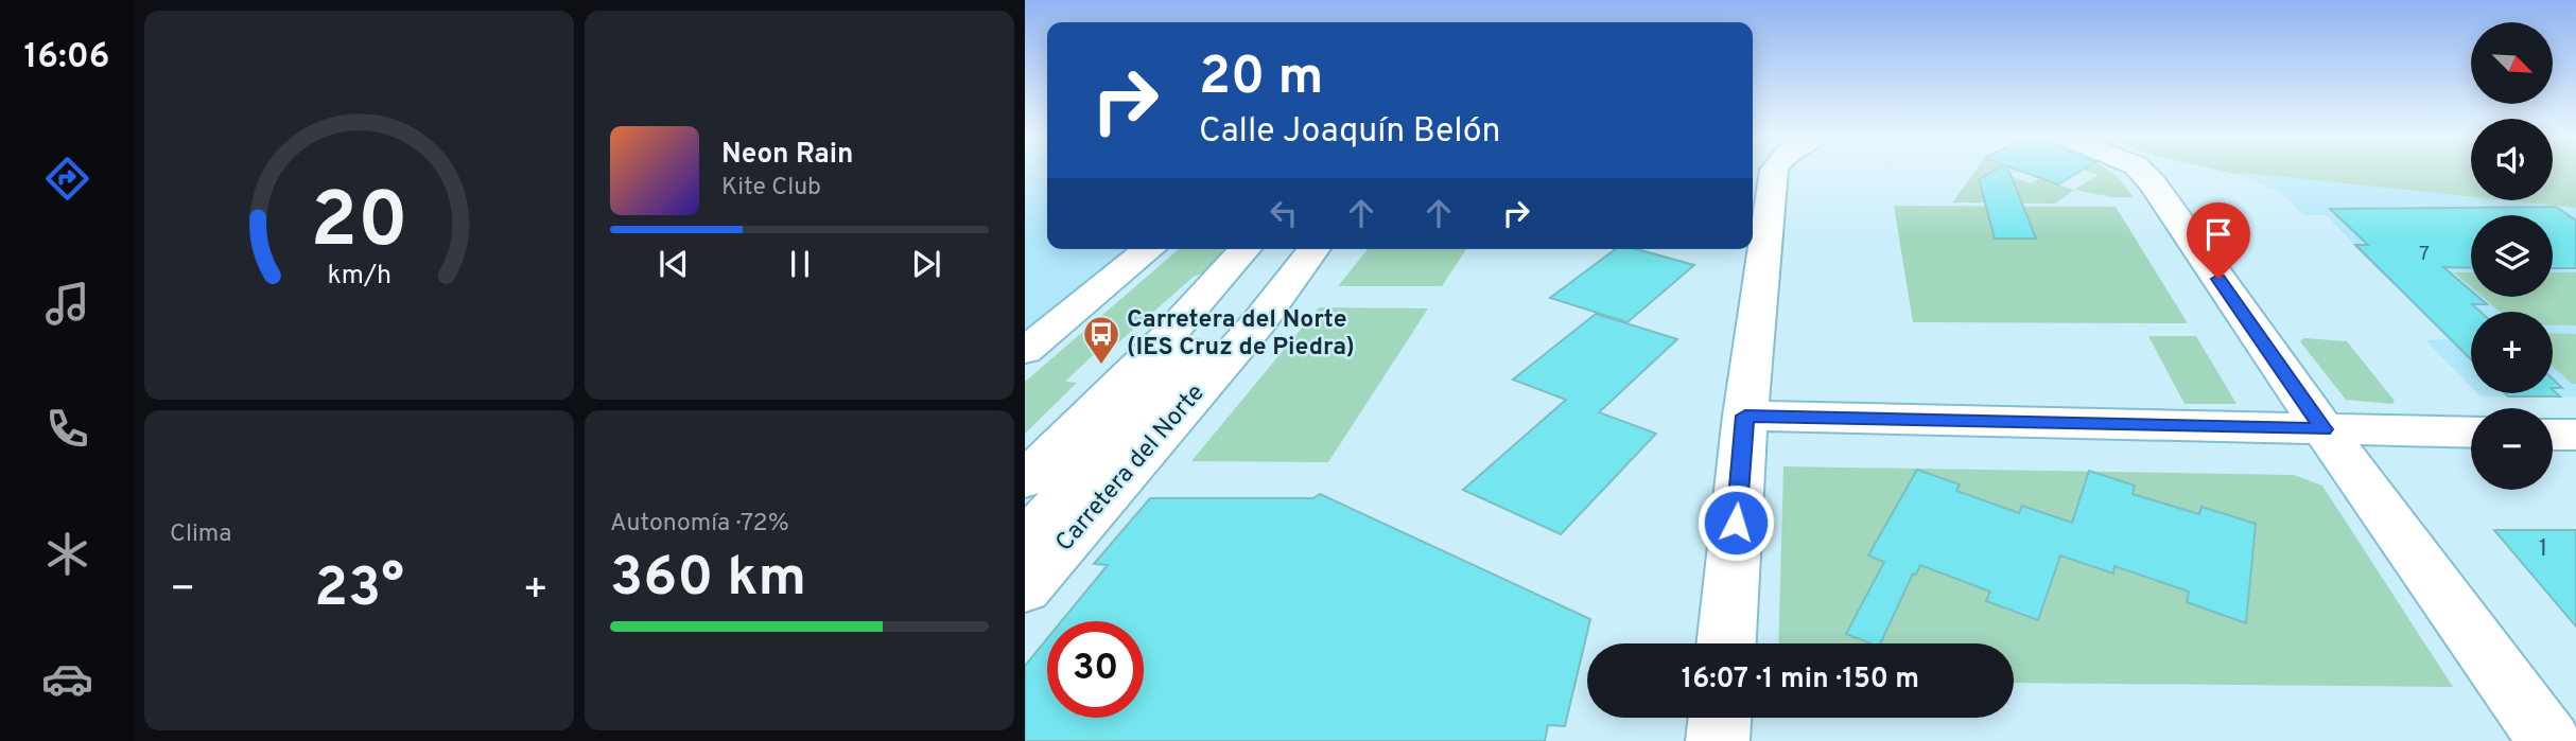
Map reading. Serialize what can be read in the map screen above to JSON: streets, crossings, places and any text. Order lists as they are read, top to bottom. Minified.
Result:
{"streets":{"street":["Carretera del Norte"]},"places":{"bus stop":["Carretera del Norte (IES Cruz de Piedra)"]},"house_numbers":["7","1"],"north":"bottom right","page":{"tabs":"16:06","map_buttons":["+","−"],"turn":["20 m","Calle Joaquín Belón"],"song":["Neon Rain","Kite Club"],"tile":["Clima",["Autonomía · 72%","360 km"]],"heat":["−","23°","+"],"limit":"30","trip":"16:07 · 1 min · 150 m","gauge":["20","km/h"]}}
